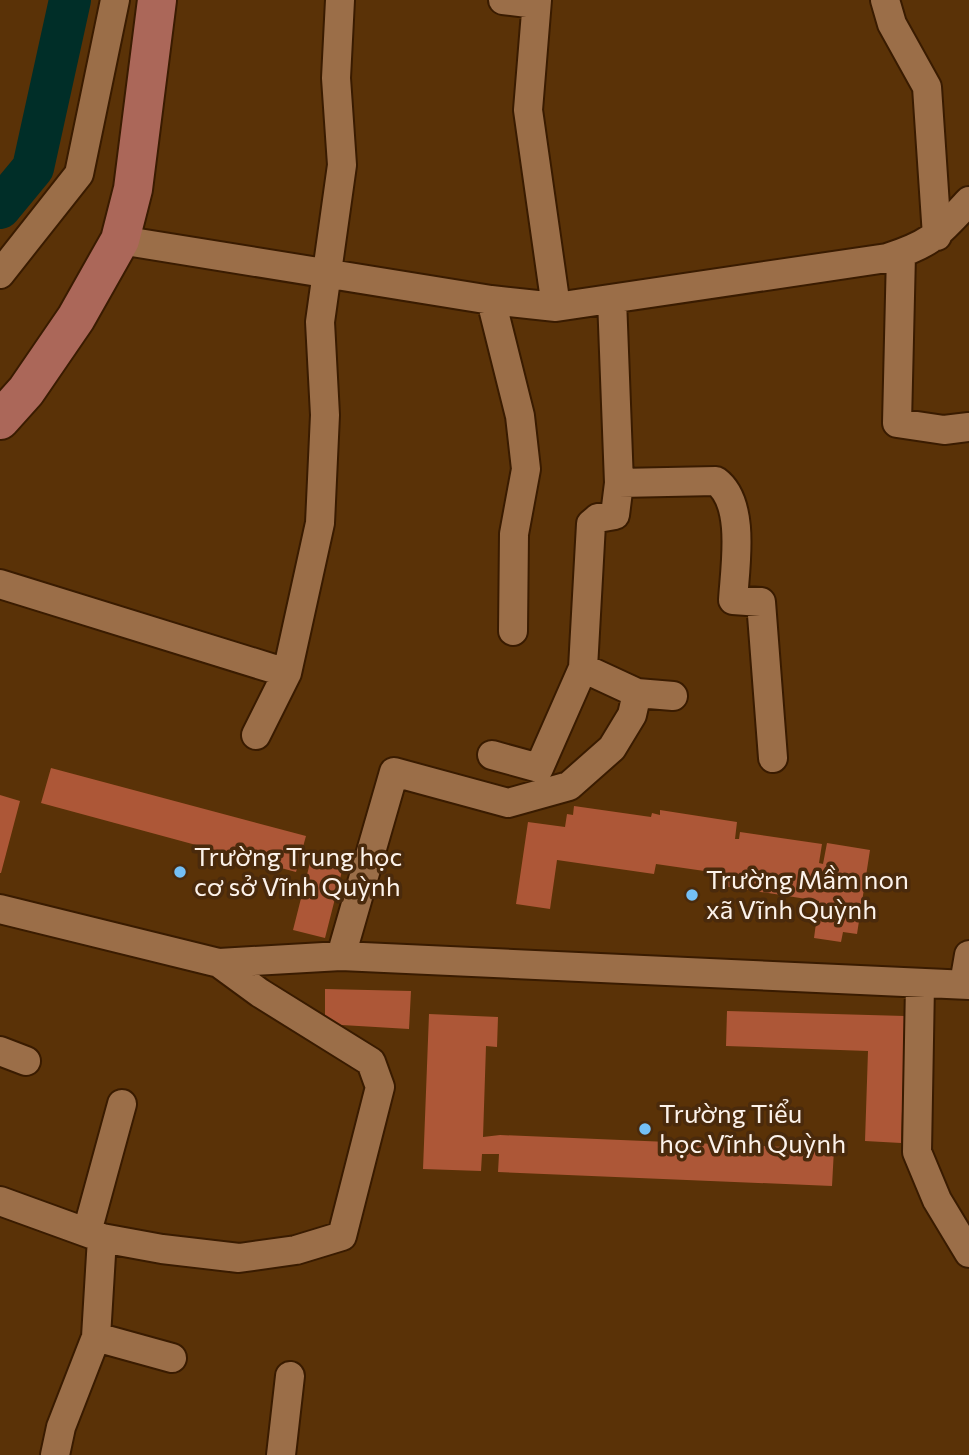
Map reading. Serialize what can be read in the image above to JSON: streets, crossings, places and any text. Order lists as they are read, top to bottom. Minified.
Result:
{"places":["Trường Trung học cơ sở Vĩnh Quỳnh","Trường Mầm non xã Vĩnh Quỳnh","Trường Tiểu học Vĩnh Quỳnh"]}
